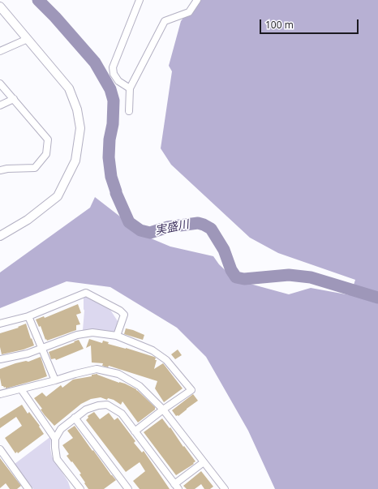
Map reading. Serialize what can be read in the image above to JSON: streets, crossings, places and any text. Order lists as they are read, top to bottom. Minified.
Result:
{"water":["実盛川"],"scale_bar":"100 m"}
